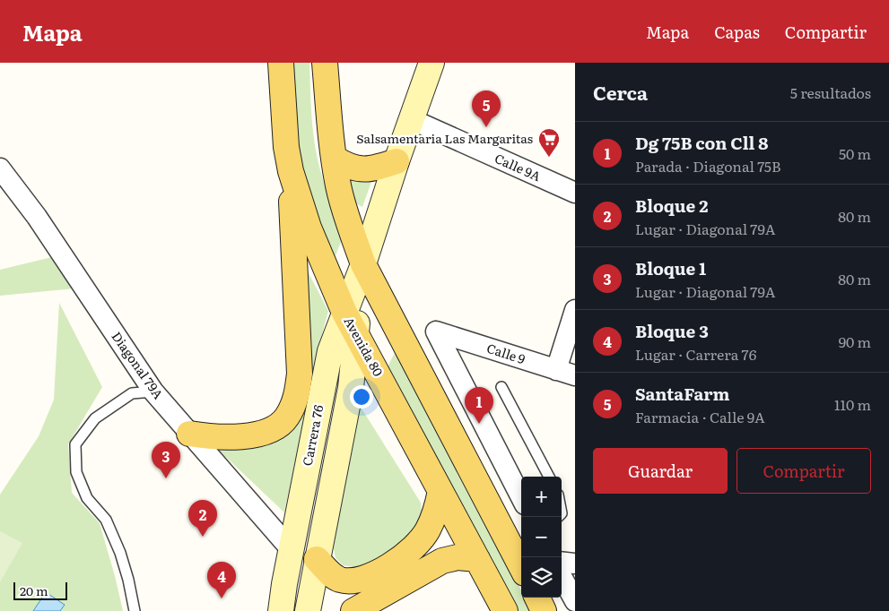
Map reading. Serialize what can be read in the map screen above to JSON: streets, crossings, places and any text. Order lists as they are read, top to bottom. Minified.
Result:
{"streets":{"main road":["Avenida 80","Carrera 76"],"street":["Calle 9A","Calle 9","Diagonal 79A"]},"crossings":[["Calle 9A","Carrera 76"],["Avenida 80","Carrera 76"],["Diagonal 79A","Carrera 76"]],"places":{"supermarket":["Salsamentaria Las Margaritas"]},"scale_bar":"20 m","page":{"header":"Mapa","nav":["Mapa","Capas","Compartir"],"heading":["Cerca","5 resultados"],"pins":["5","1","3","2","4"],"list":[{"mark":"1","name":"Dg 75B con Cll 8","note":"Parada · Diagonal 75B","value":"50 m"},{"mark":"2","name":"Bloque 2","note":"Lugar · Diagonal 79A","value":"80 m"},{"mark":"3","name":"Bloque 1","note":"Lugar · Diagonal 79A","value":"80 m"},{"mark":"4","name":"Bloque 3","note":"Lugar · Carrera 76","value":"90 m"},{"mark":"5","name":"SantaFarm","note":"Farmacia · Calle 9A","value":"110 m"}],"buttons":["Guardar","Compartir"],"map_buttons":["+","−"],"scale":"20 m"}}
